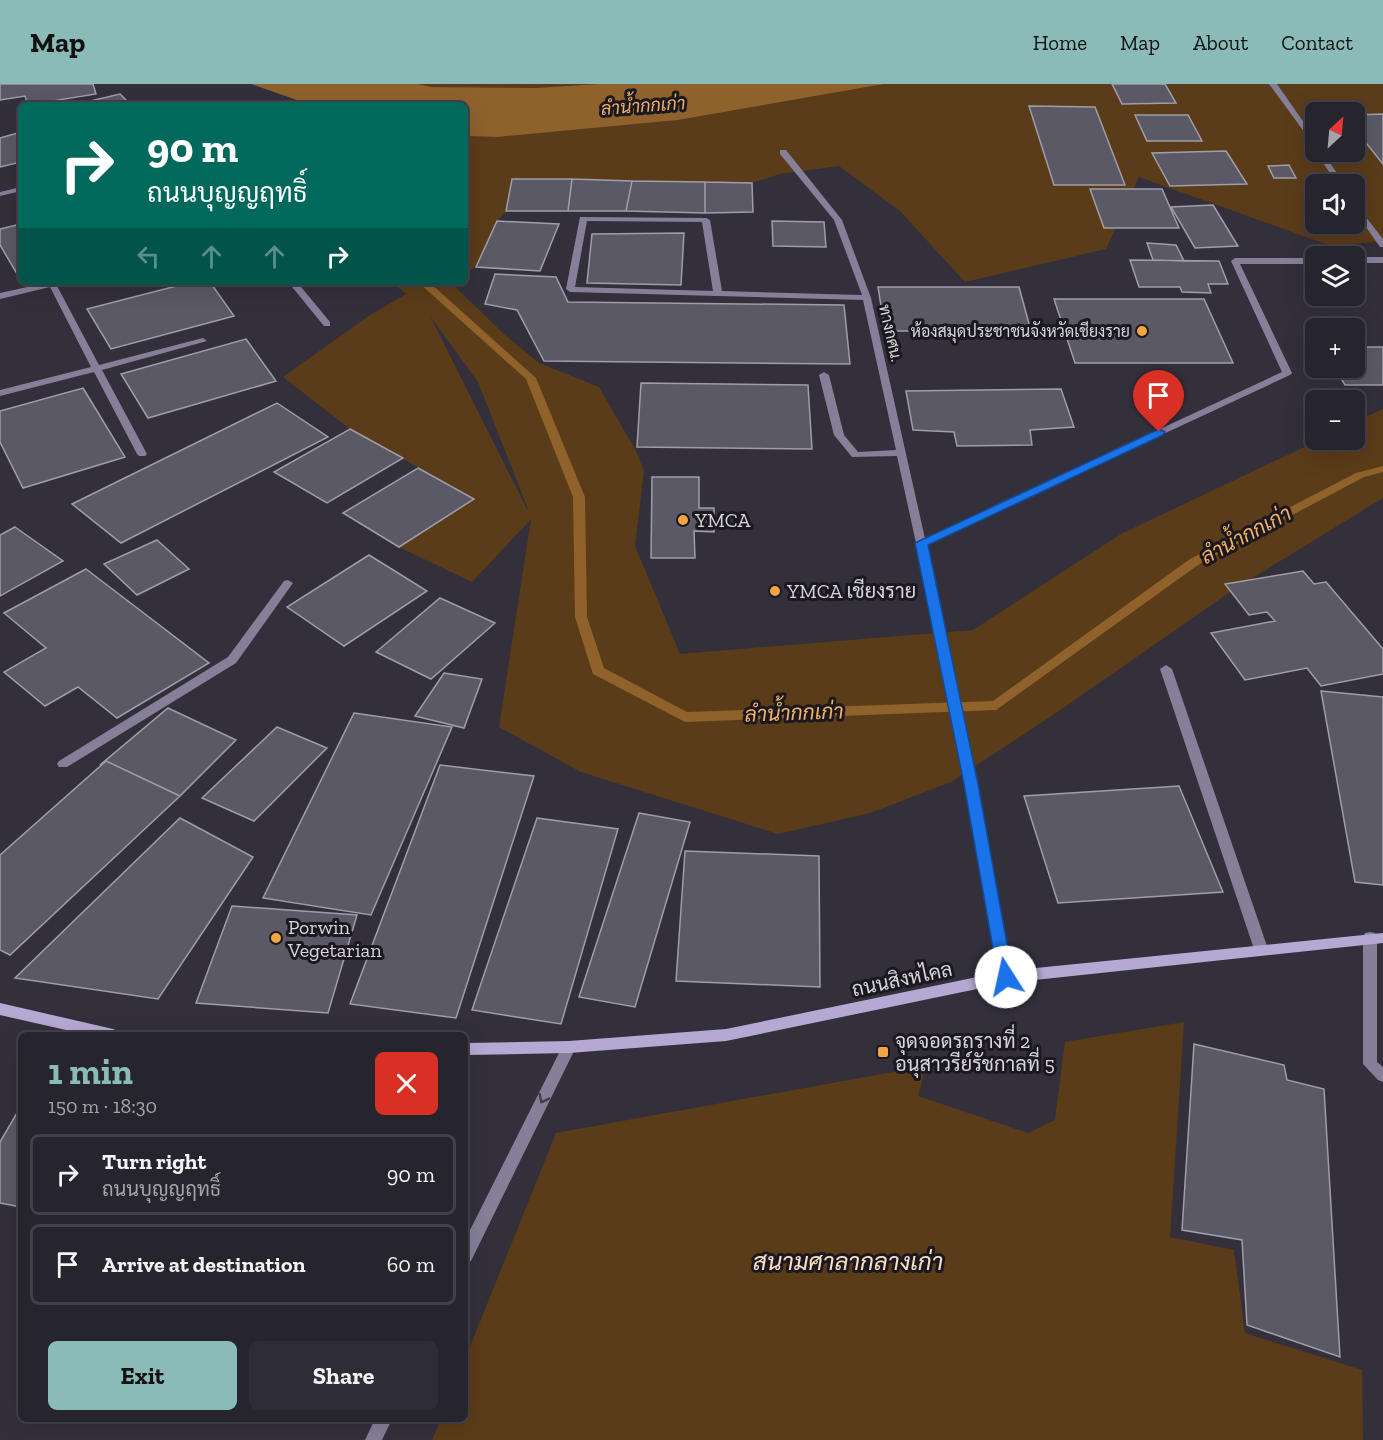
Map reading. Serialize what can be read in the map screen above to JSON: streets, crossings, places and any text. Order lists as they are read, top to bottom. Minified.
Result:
{"streets":{"main road":["ถนนสิงหไคล"],"street":["ทางกศน."]},"crossings":[["ทางกศน.","ถนนสิงหไคล"]],"water":["ลำน้ำกกเก่า"],"parks":["สนามศาลากลางเก่า"],"places":{"other":["ห้องสมุดประชาชนจังหวัดเชียงราย","YMCA","YMCA เชียงราย","Porwin Vegetarian"],"transit":["จุดจอดรถรางที่ 2 อนุสาวรีย์รัชกาลที่ 5"]},"north":"top right","page":{"header":"Map","nav":["Home","Map","About","Contact"],"map_buttons":["+","−"],"turn":["90 m","ถนนบุญญฤทธิ์"],"heading":["1 min","150 m · 18:30"],"list":[{"name":"Turn right","note":"ถนนบุญญฤทธิ์","value":"90 m"},{"name":"Arrive at destination","value":"60 m"}],"buttons":["Exit","Share"]}}
